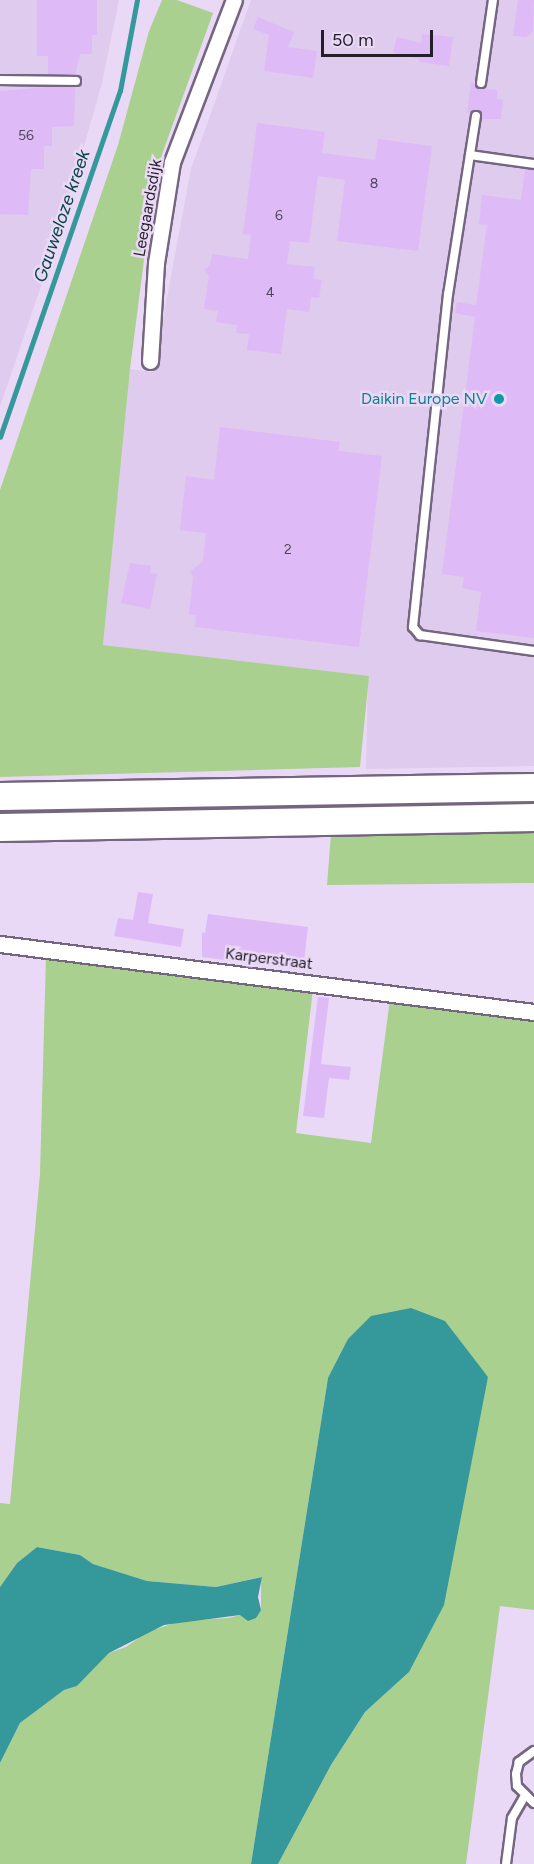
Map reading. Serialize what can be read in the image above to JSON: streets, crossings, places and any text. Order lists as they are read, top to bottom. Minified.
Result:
{"streets":{"street":["Leegaardsdijk","Karperstraat"]},"water":["Gauweloze kreek"],"places":["Daikin Europe NV"],"house_numbers":["56","8","6","4","2"],"scale_bar":"50 m"}
